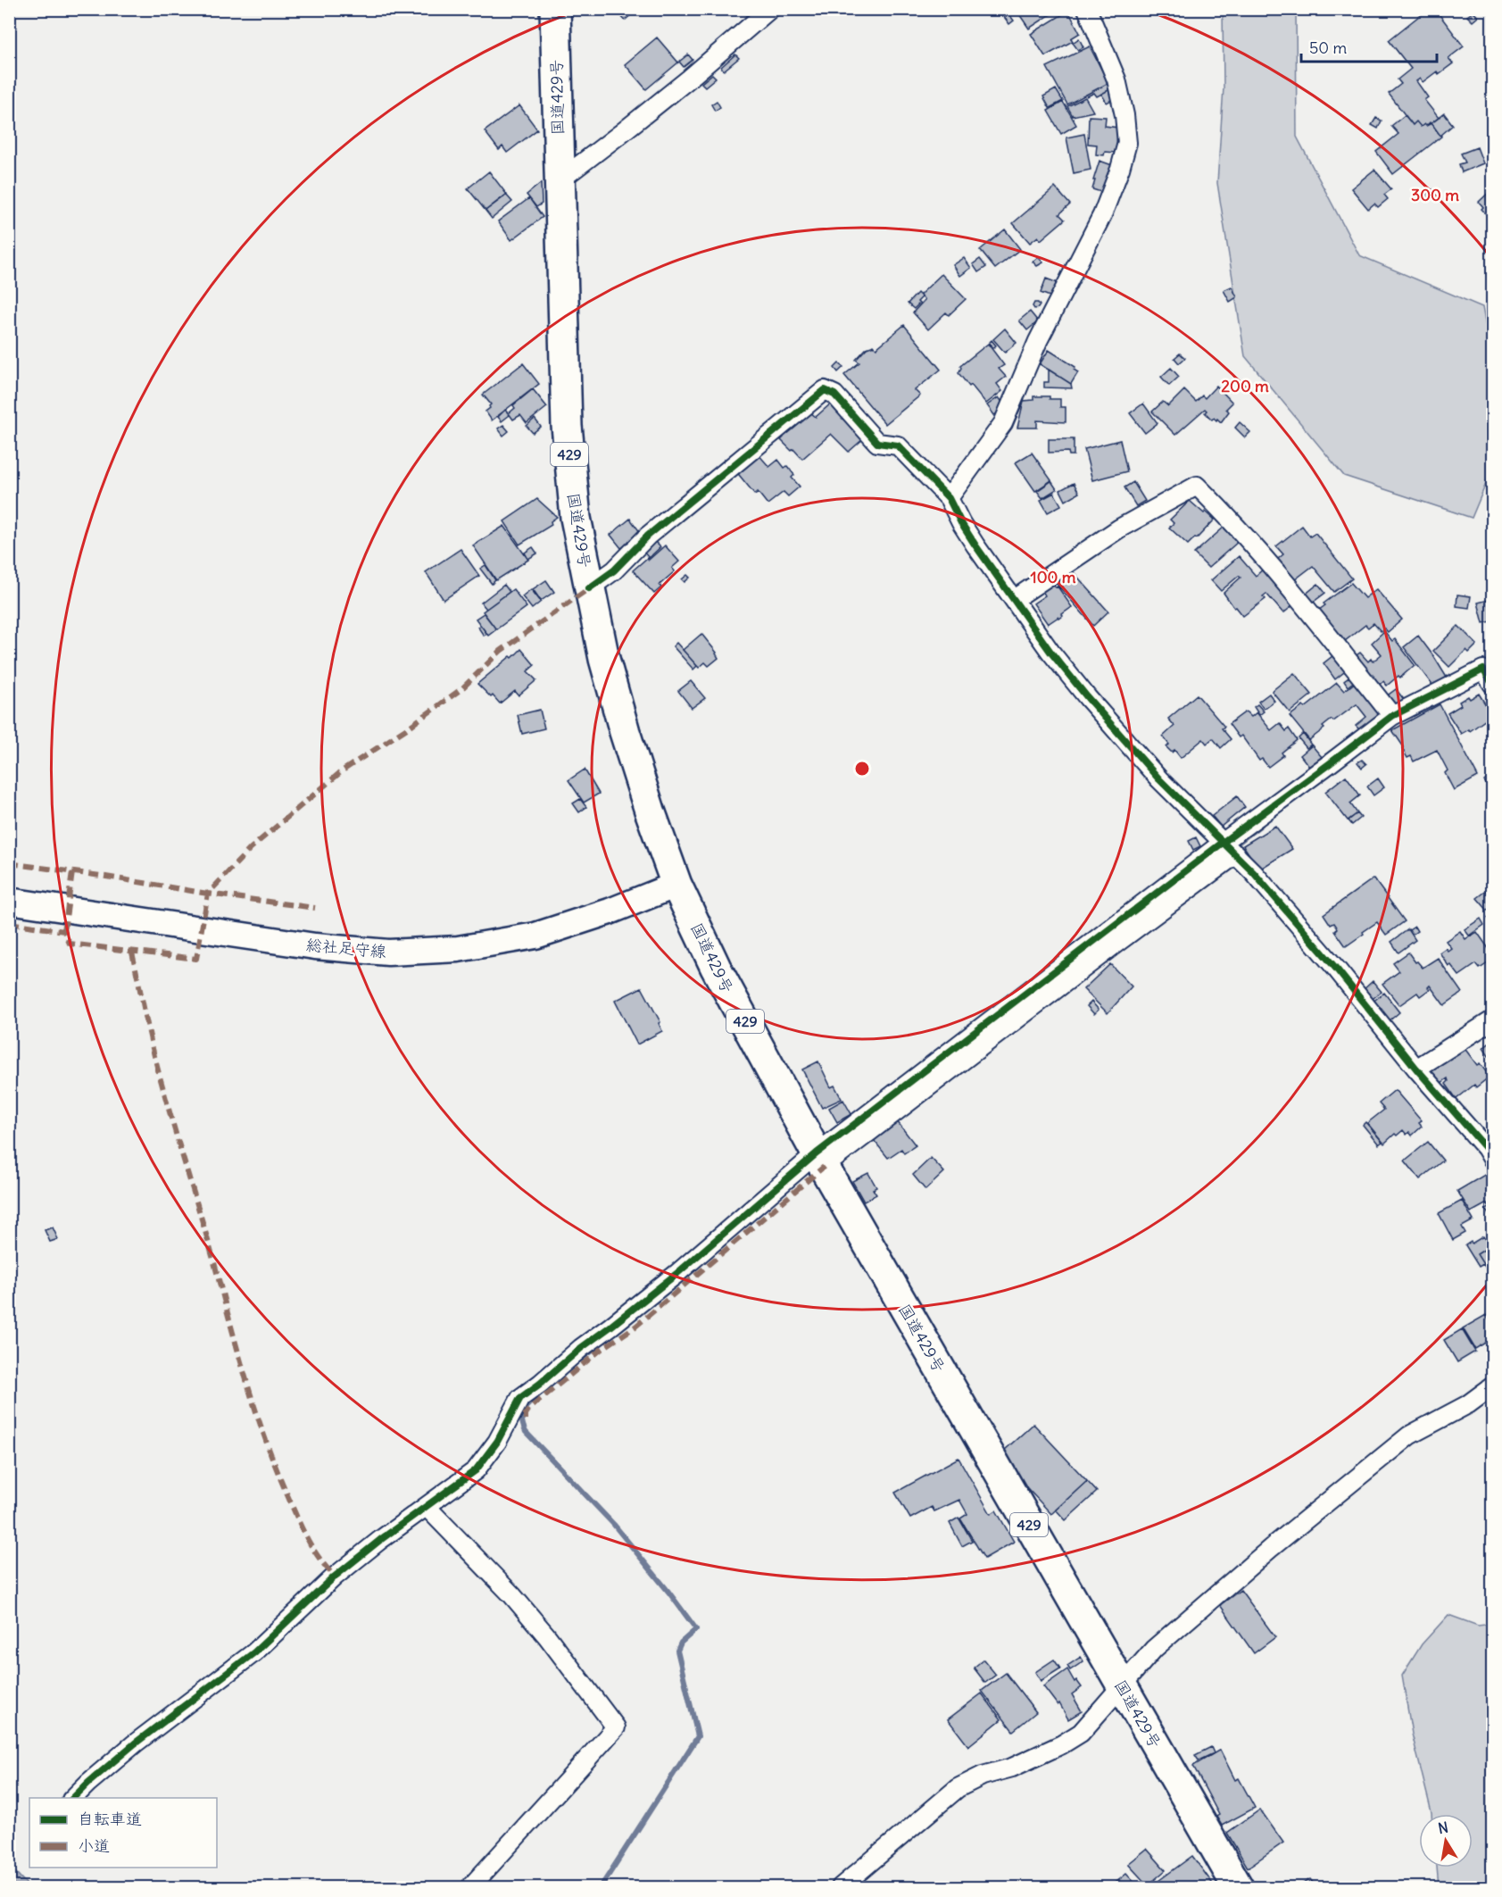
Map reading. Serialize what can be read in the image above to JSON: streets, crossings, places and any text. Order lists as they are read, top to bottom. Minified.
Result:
{"streets":{"highway":["国道429号","429"],"main road":["総社足守線"]},"crossings":[["国道429号","総社足守線"]],"legend":["自転車道","小道"],"scale_bar":"50 m","north":"top","rings":["300 m","200 m","100 m"]}
